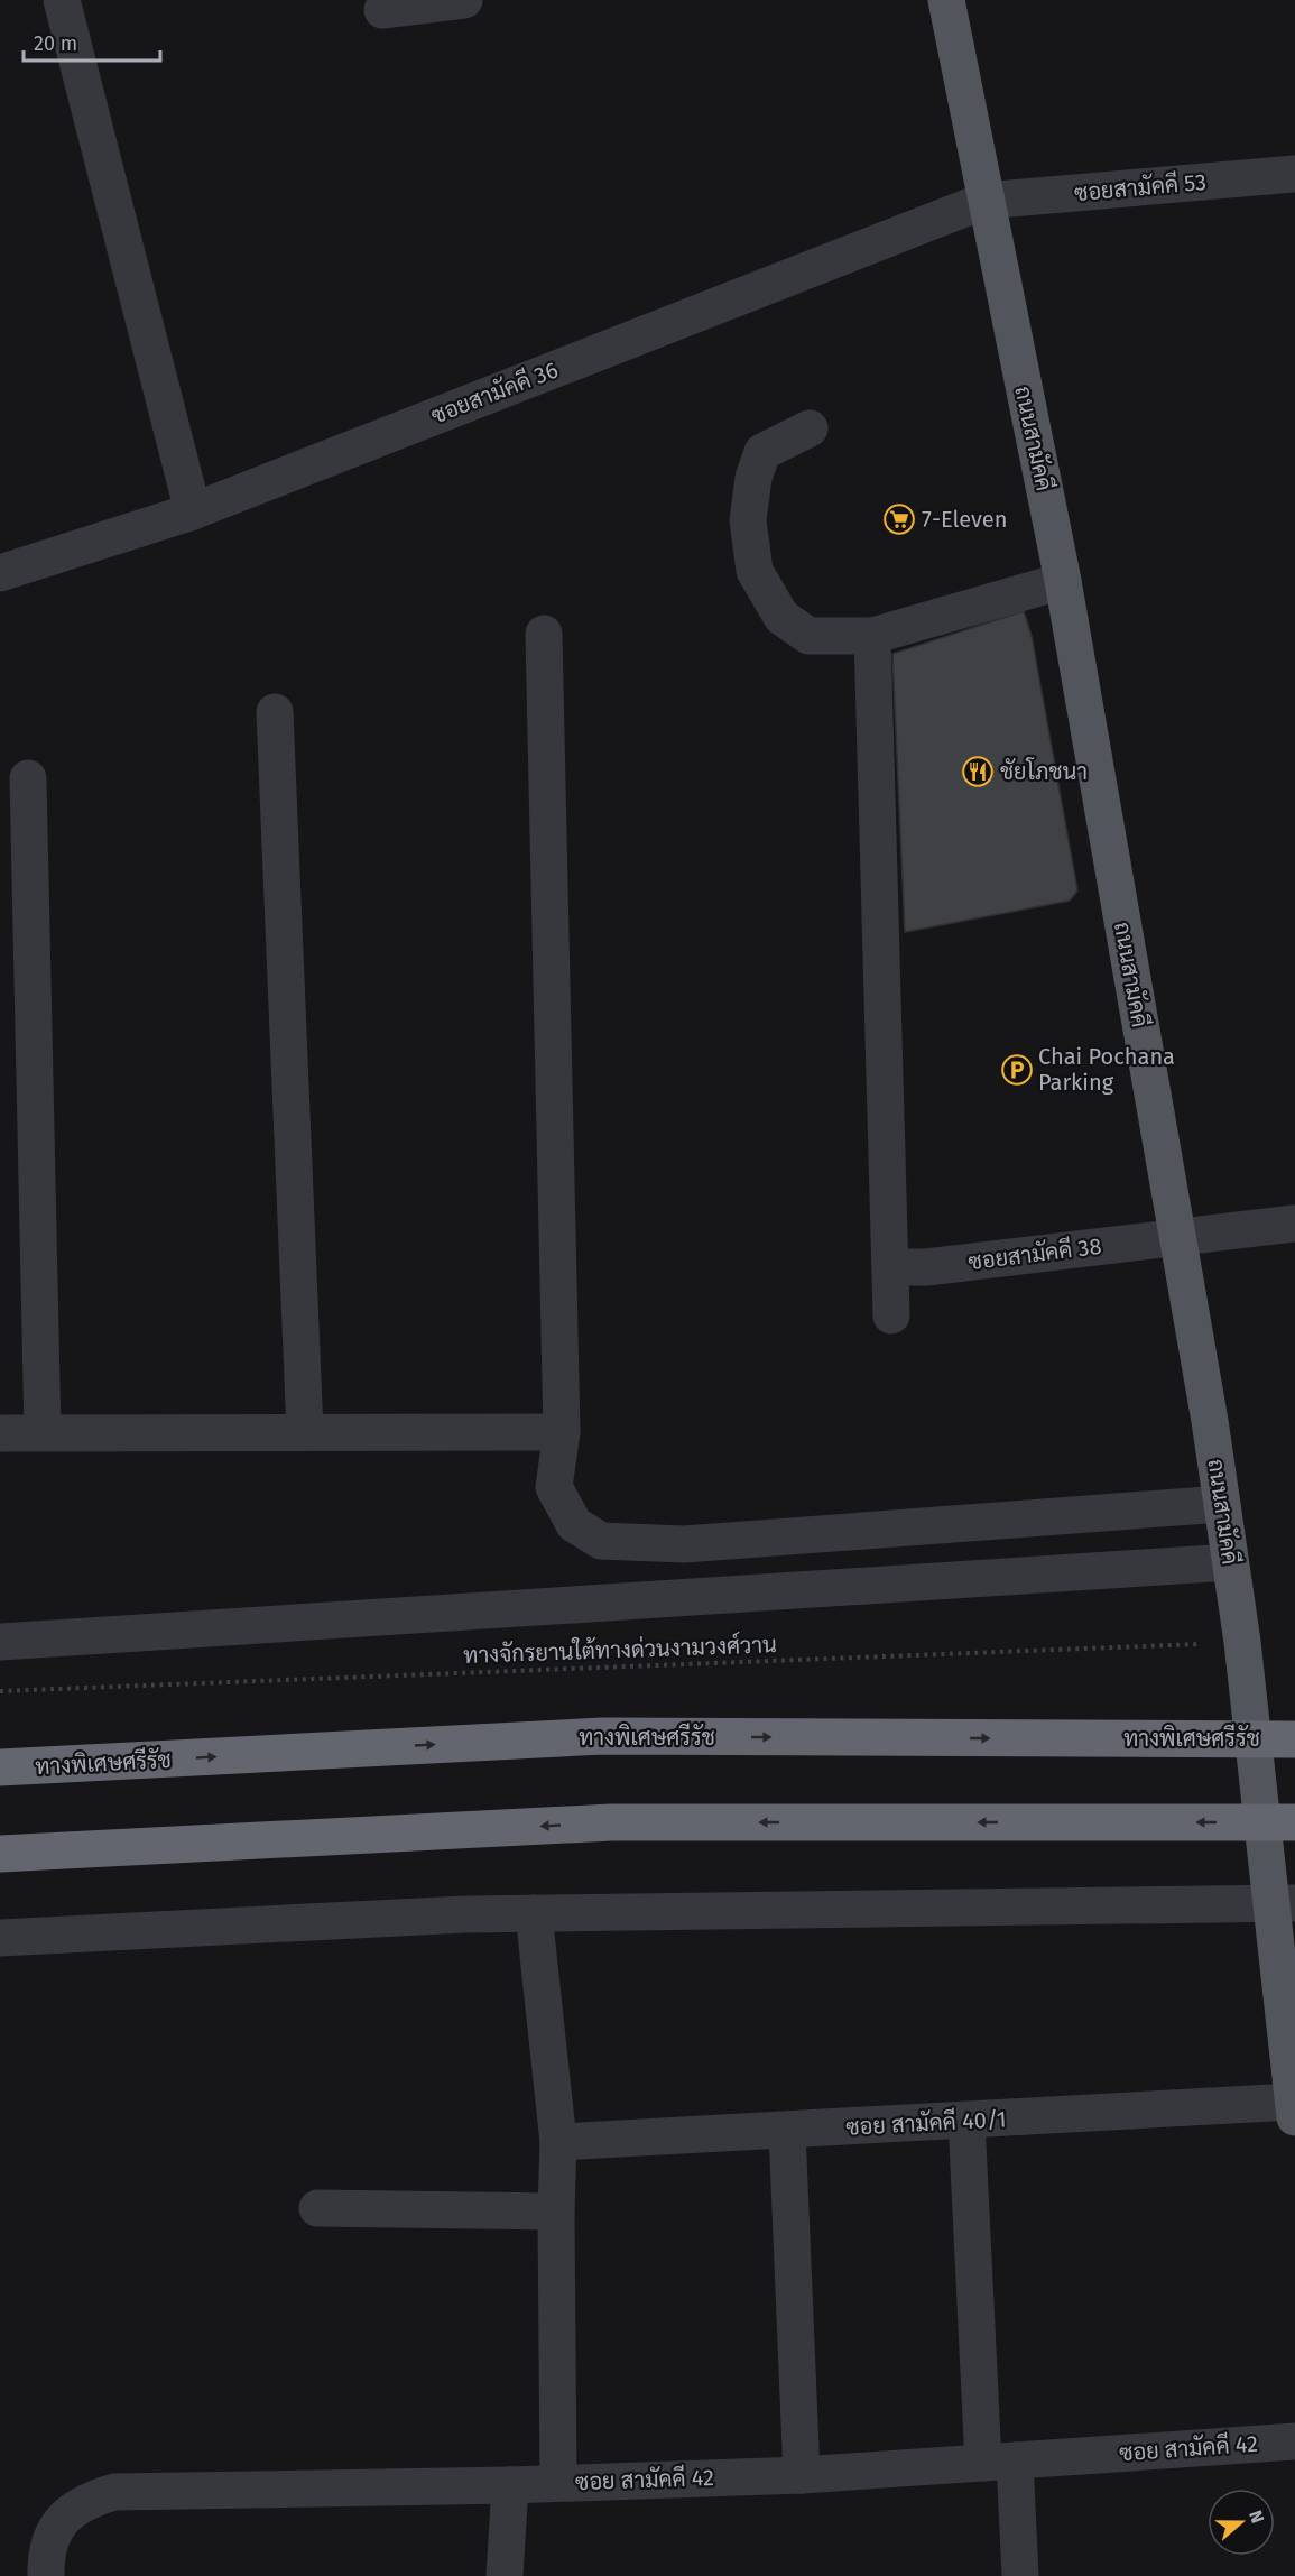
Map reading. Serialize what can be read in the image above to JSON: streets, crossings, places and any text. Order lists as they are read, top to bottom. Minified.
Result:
{"streets":{"highway":["ทางพิเศษศรีรัช"],"main road":["ถนนสามัคคี"],"street":["ซอยสามัคคี 53","ซอยสามัคคี 36","ซอยสามัคคี 38","ซอย สามัคคี 40/1","ซอย สามัคคี 42"],"path":["ทางจักรยานใต้ทางด่วนงามวงศ์วาน"]},"crossings":[["ซอยสามัคคี 53","ซอยสามัคคี 36"],["ซอยสามัคคี 53","ถนนสามัคคี"],["ซอยสามัคคี 36","ถนนสามัคคี"],["ถนนสามัคคี","ซอยสามัคคี 38"],["ถนนสามัคคี","ทางจักรยานใต้ทางด่วนงามวงศ์วาน"],["ถนนสามัคคี","ซอย สามัคคี 40/1"]],"places":{"supermarket":["7-Eleven"],"restaurant":["ชัยโภชนา"],"parking":["Chai Pochana Parking"]},"scale_bar":"20 m","north":"right"}
